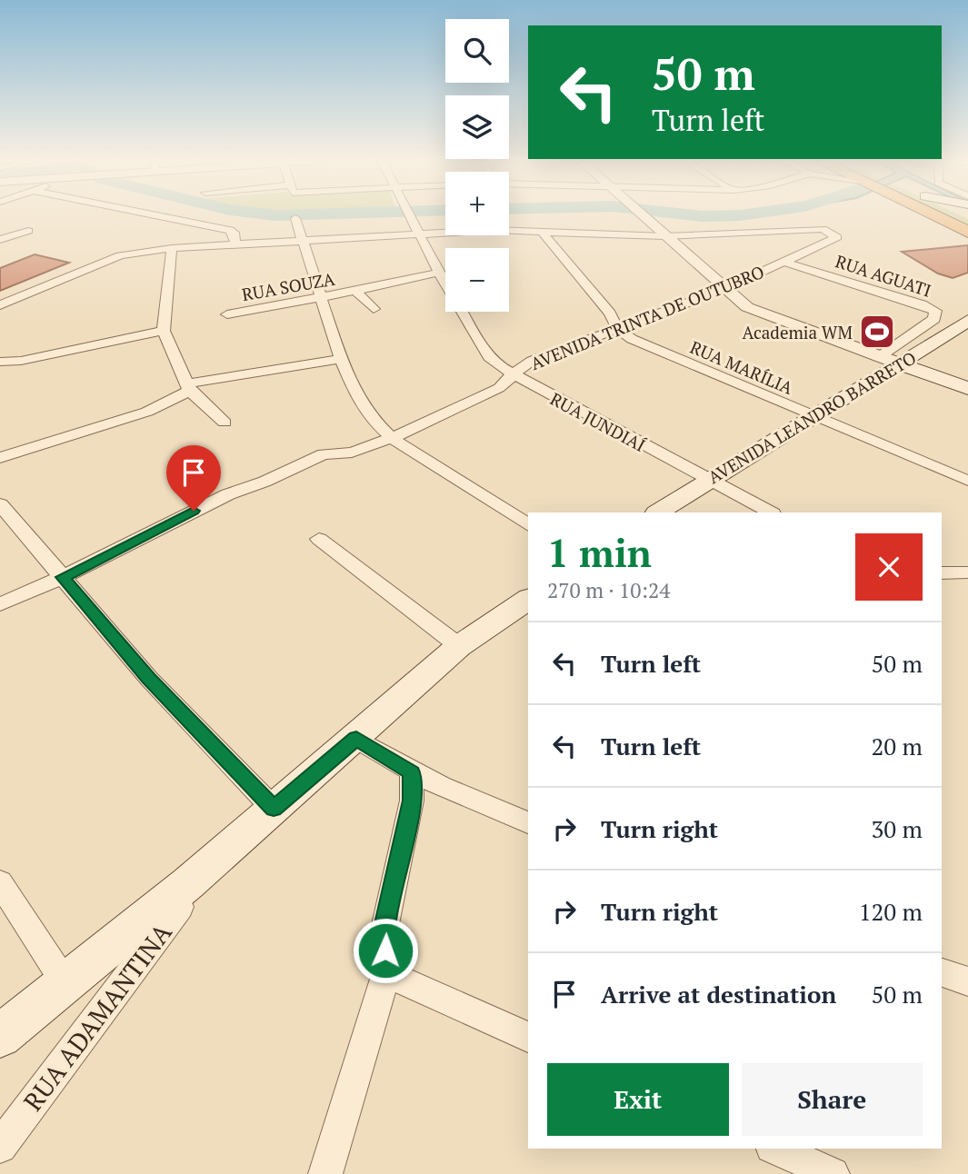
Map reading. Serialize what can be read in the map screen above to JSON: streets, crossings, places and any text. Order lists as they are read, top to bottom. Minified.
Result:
{"streets":{"main road":["AVENIDA LEANDRO BARRETO"],"street":["RUA AGUATI","RUA SOUZA","AVENIDA TRINTA DE OUTUBRO","RUA MARÍLIA","RUA JUNDIAÍ","RUA ADAMANTINA"]},"crossings":[["RUA AGUATI","AVENIDA TRINTA DE OUTUBRO"],["RUA AGUATI","AVENIDA LEANDRO BARRETO"],["RUA SOUZA","RUA JUNDIAÍ"],["AVENIDA TRINTA DE OUTUBRO","RUA MARÍLIA"],["AVENIDA TRINTA DE OUTUBRO","RUA JUNDIAÍ"],["RUA MARÍLIA","AVENIDA LEANDRO BARRETO"],["AVENIDA LEANDRO BARRETO","RUA JUNDIAÍ"]],"places":{"sports":["Academia WM"]},"page":{"map_buttons":["+","−"],"turn":["50 m","Turn left"],"heading":["1 min","270 m · 10:24"],"list":[{"name":"Turn left","value":"50 m"},{"name":"Turn left","value":"20 m"},{"name":"Turn right","value":"30 m"},{"name":"Turn right","value":"120 m"},{"name":"Arrive at destination","value":"50 m"}],"buttons":["Exit","Share"]}}
